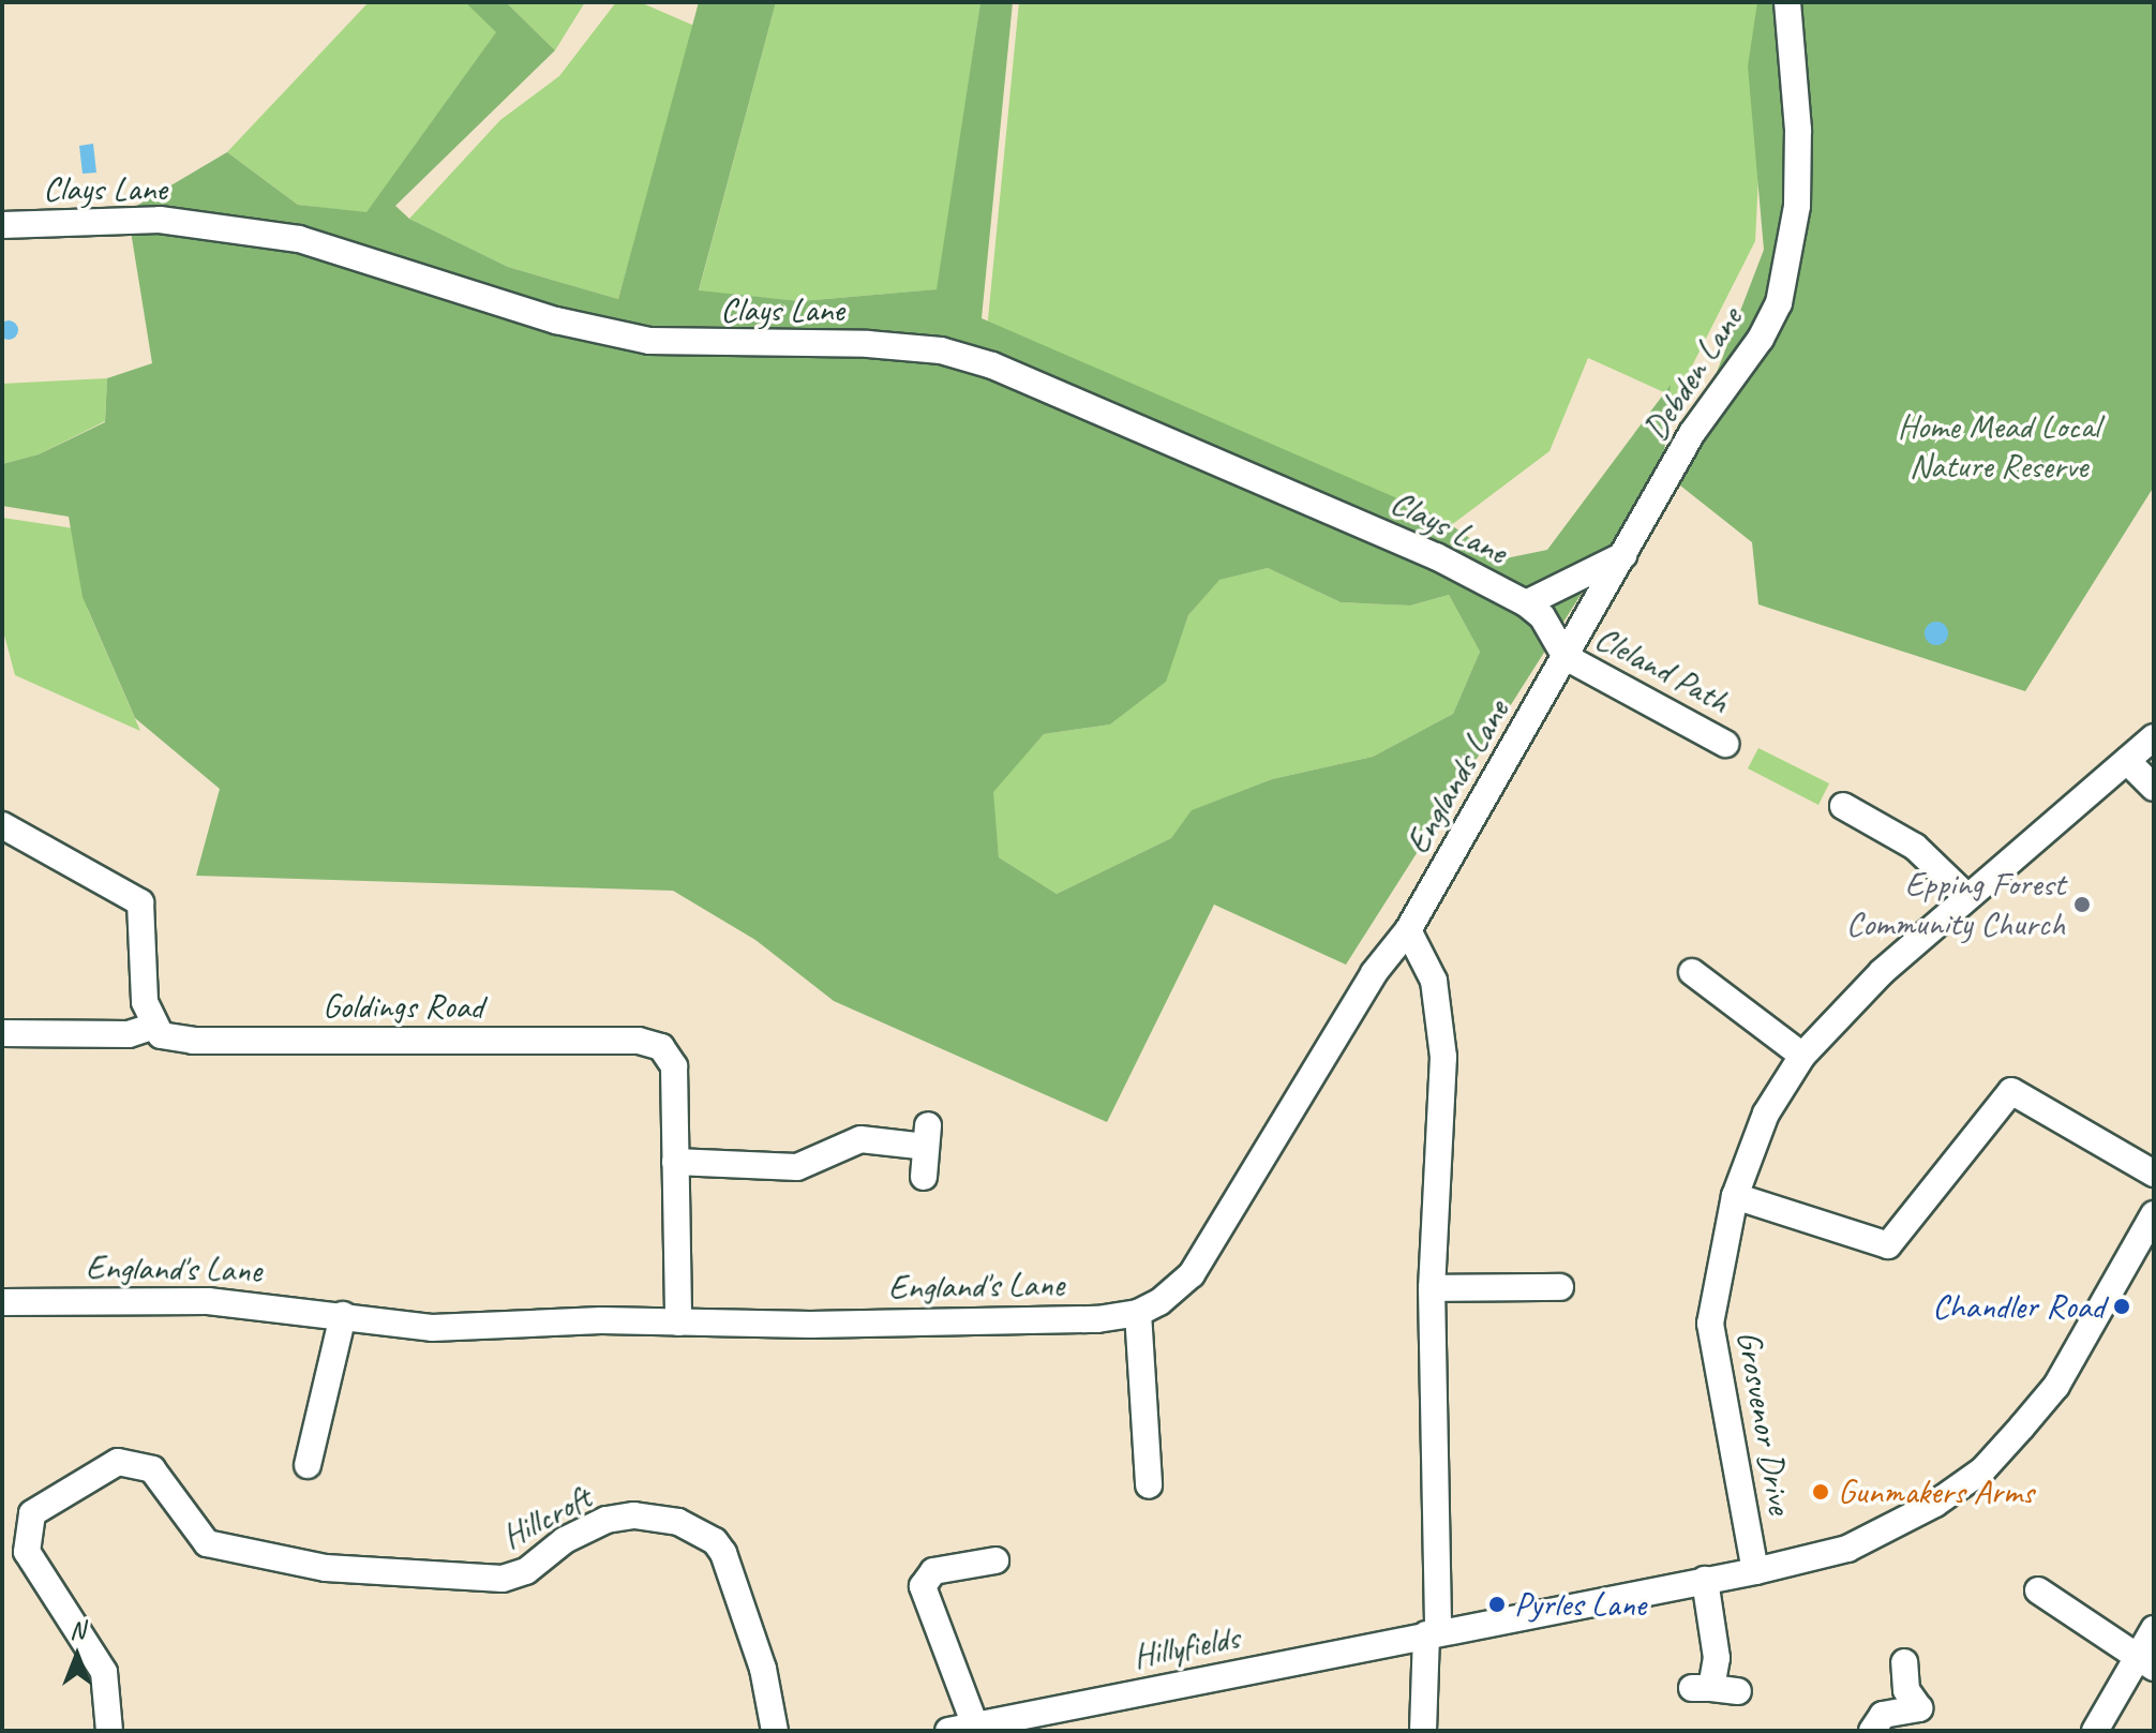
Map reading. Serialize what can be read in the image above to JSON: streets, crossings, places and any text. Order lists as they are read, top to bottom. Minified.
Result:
{"streets":{"street":["Clays Lane","Debden Lane","Cleland Path","Englands Lane","Goldings Road","England's Lane","Grosvenor Drive","Hillcroft","Hillyfields"]},"crossings":[["Clays Lane","Debden Lane"],["Clays Lane","Cleland Path"],["Clays Lane","Englands Lane"],["Debden Lane","Cleland Path"],["Debden Lane","Englands Lane"],["Cleland Path","Englands Lane"],["Englands Lane","England's Lane"],["Goldings Road","England's Lane"],["Grosvenor Drive","Hillyfields"]],"parks":["Home Mead Local Nature Reserve"],"places":["Epping Forest Community Church","Chandler Road","Gunmakers Arms","Pyrles Lane"],"north":"top"}
